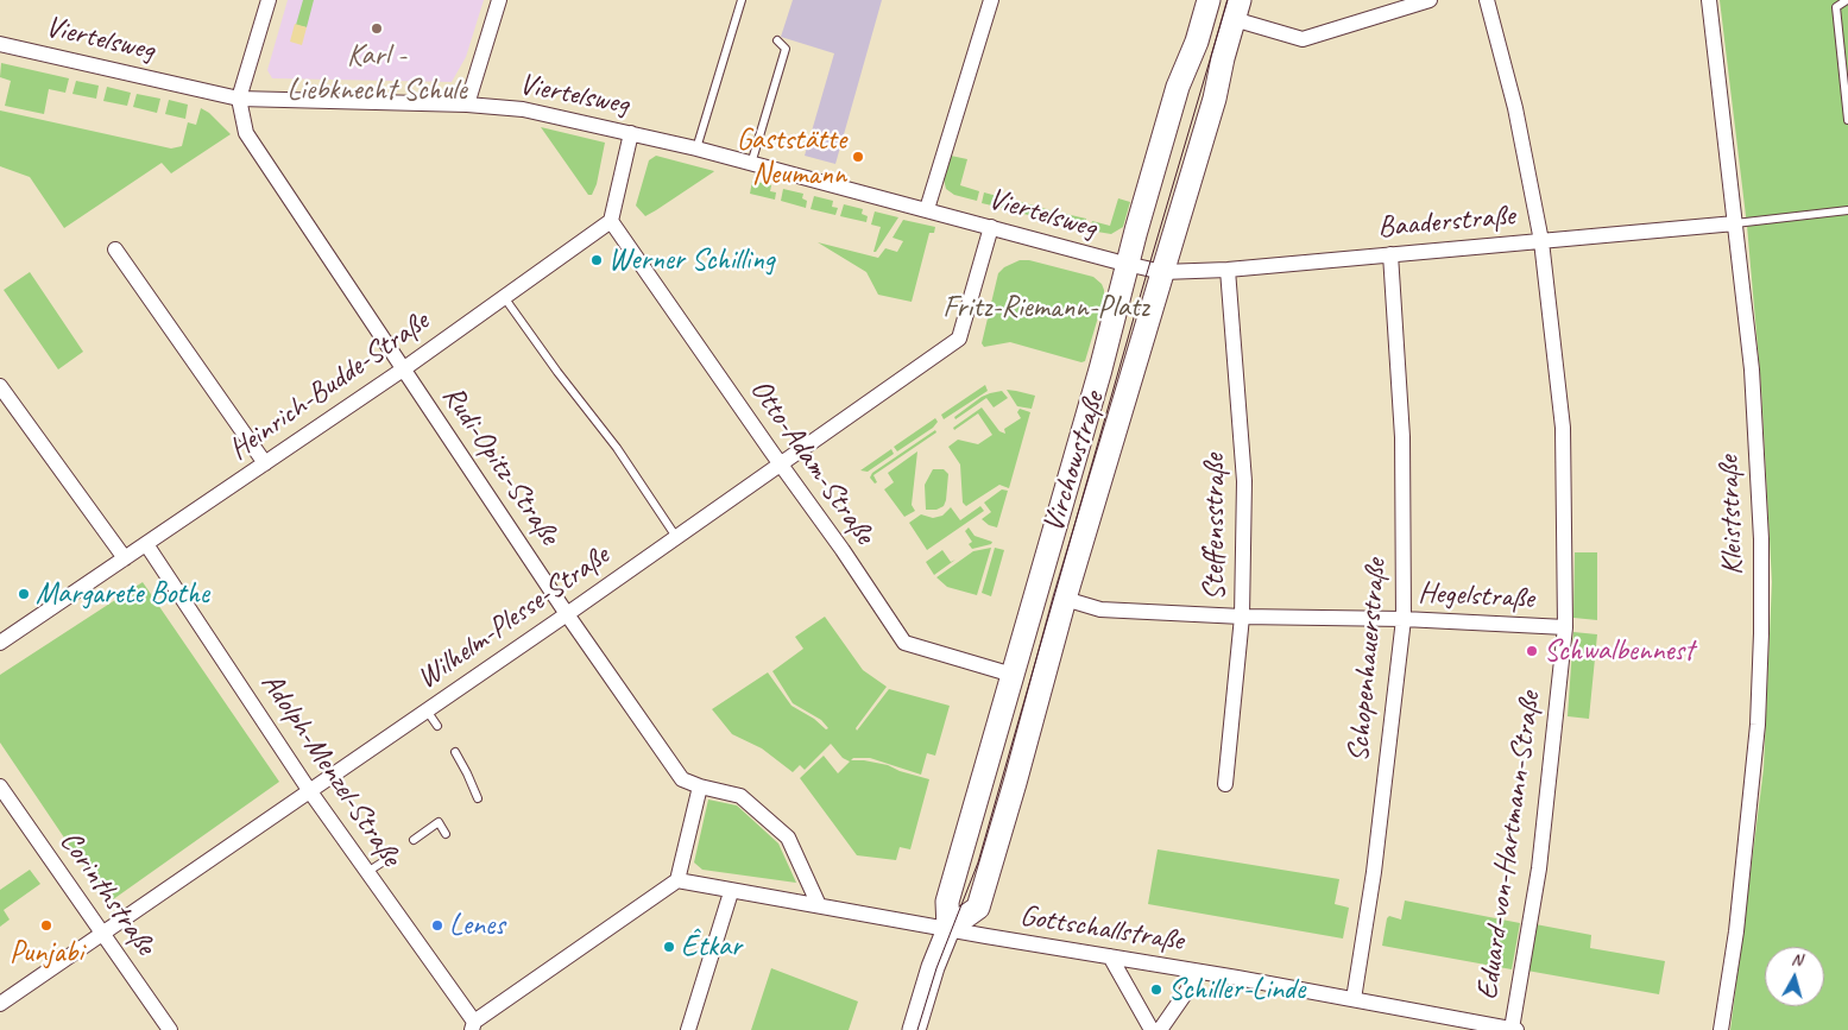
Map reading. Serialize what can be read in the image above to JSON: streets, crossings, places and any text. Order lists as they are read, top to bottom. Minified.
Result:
{"streets":{"main road":["Virchowstraße"],"street":["Viertelsweg","Baaderstraße","Heinrich-Budde-Straße","Otto-Adam-Straße","Rudi-Opitz-Straße","Kleiststraße","Steffensstraße","Hegelstraße","Wilhelm-Plesse-Straße","Schopenhauerstraße","Adolph-Menzel-Straße","Eduard-von-Hartmann-Straße","Corinthstraße","Gottschallstraße"]},"crossings":[["Viertelsweg","Baaderstraße"],["Viertelsweg","Virchowstraße"],["Viertelsweg","Rudi-Opitz-Straße"],["Viertelsweg","Wilhelm-Plesse-Straße"],["Baaderstraße","Virchowstraße"],["Baaderstraße","Kleiststraße"],["Baaderstraße","Steffensstraße"],["Baaderstraße","Schopenhauerstraße"],["Baaderstraße","Eduard-von-Hartmann-Straße"],["Heinrich-Budde-Straße","Otto-Adam-Straße"],["Heinrich-Budde-Straße","Rudi-Opitz-Straße"],["Heinrich-Budde-Straße","Adolph-Menzel-Straße"],["Otto-Adam-Straße","Virchowstraße"],["Otto-Adam-Straße","Wilhelm-Plesse-Straße"],["Virchowstraße","Hegelstraße"],["Virchowstraße","Gottschallstraße"],["Rudi-Opitz-Straße","Wilhelm-Plesse-Straße"],["Rudi-Opitz-Straße","Gottschallstraße"],["Steffensstraße","Hegelstraße"],["Hegelstraße","Schopenhauerstraße"],["Hegelstraße","Eduard-von-Hartmann-Straße"],["Wilhelm-Plesse-Straße","Adolph-Menzel-Straße"],["Wilhelm-Plesse-Straße","Corinthstraße"],["Schopenhauerstraße","Gottschallstraße"],["Eduard-von-Hartmann-Straße","Gottschallstraße"]],"parks":["Fritz-Riemann-Platz"],"places":["Karl - Liebknecht Schule","Gaststätte Neumann","Werner Schilling","Margarete Bothe","Schwalbennest","Punjabi","Lenes","Êtkar","Schiller-Linde"],"north":"top"}
